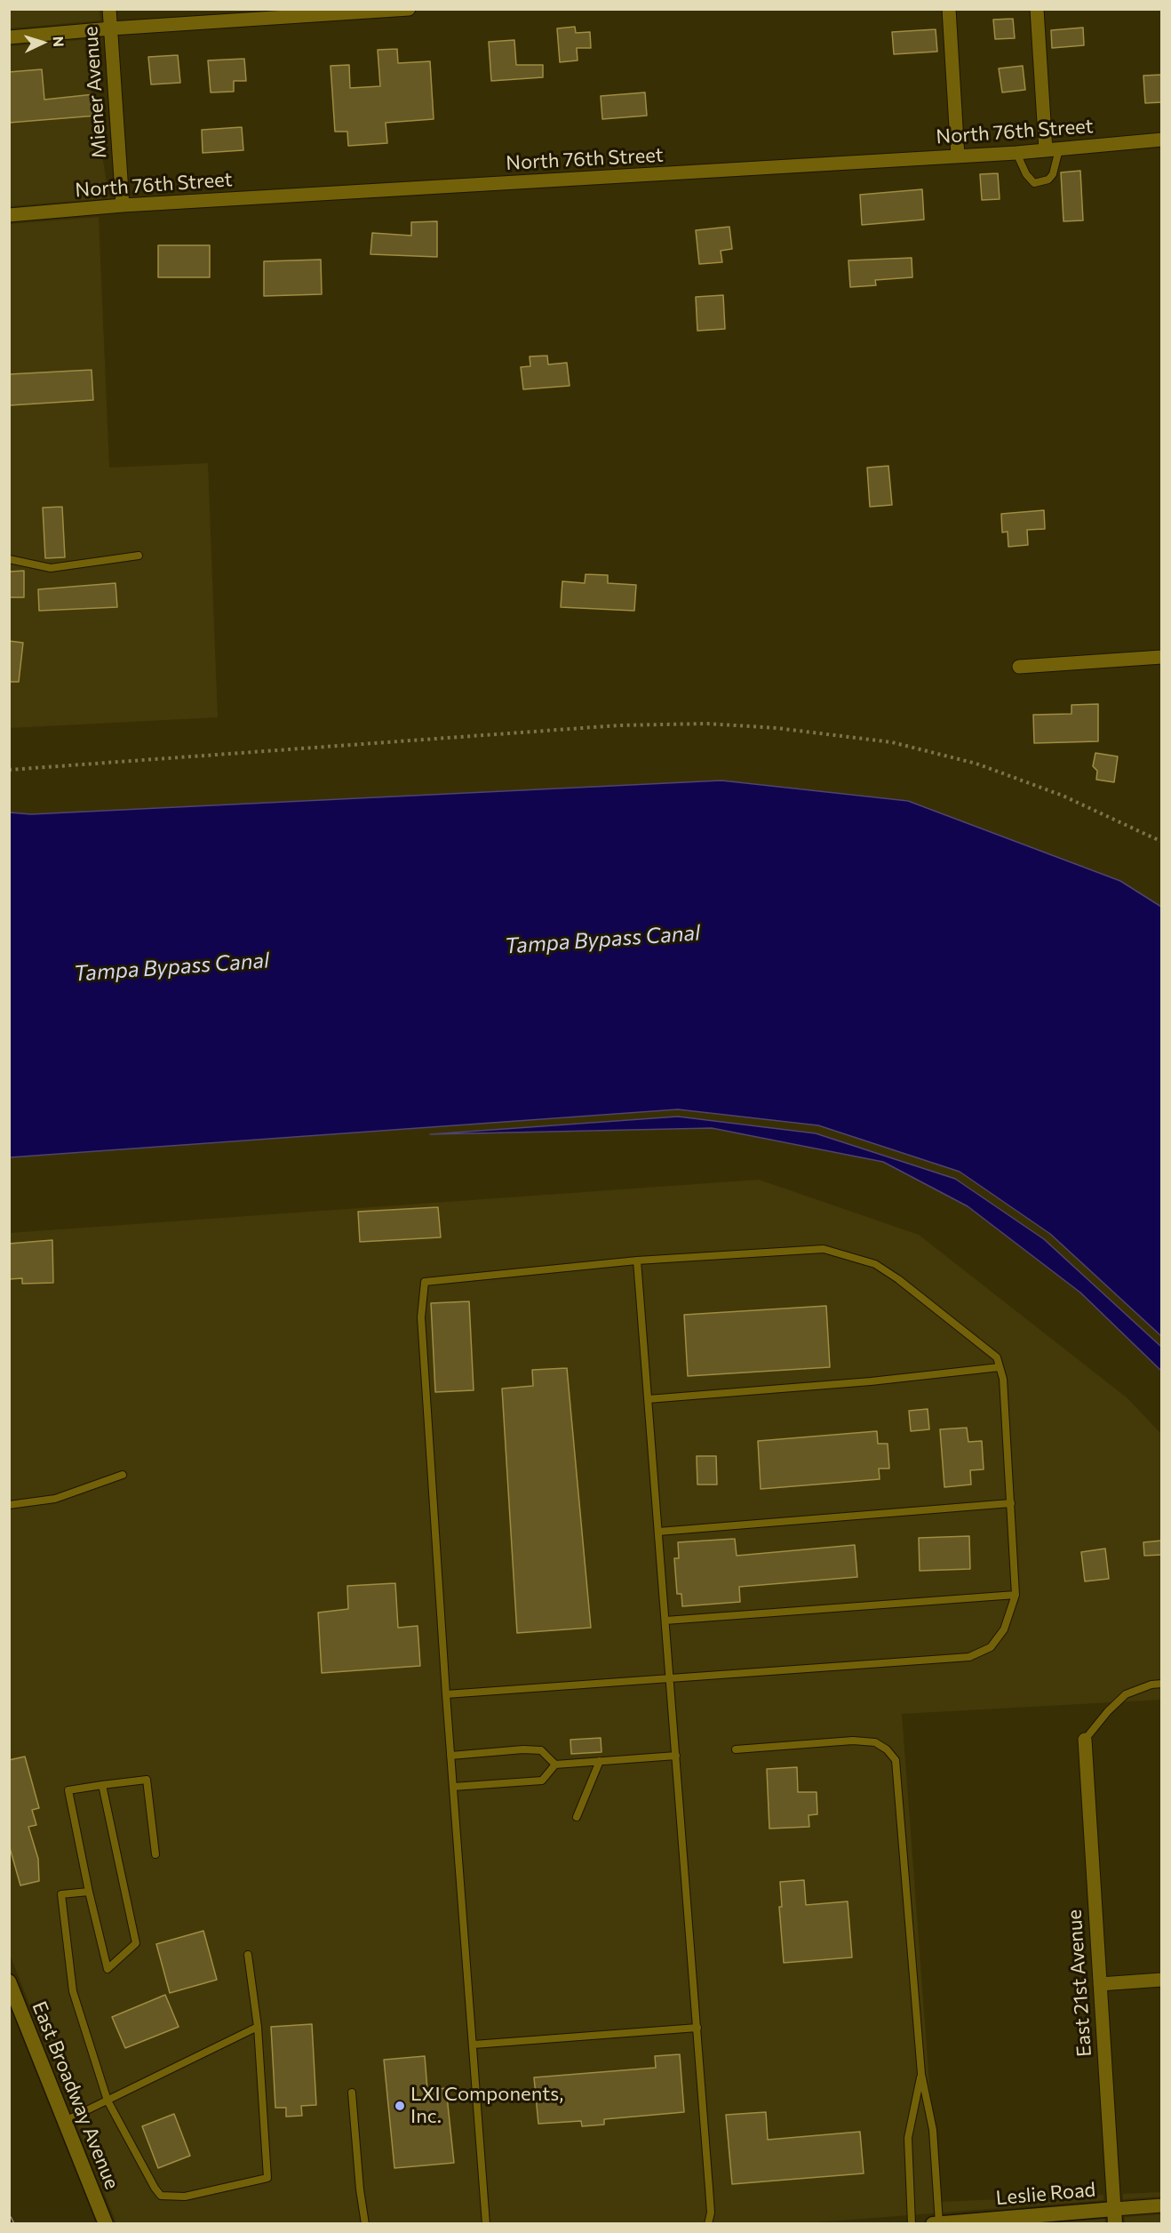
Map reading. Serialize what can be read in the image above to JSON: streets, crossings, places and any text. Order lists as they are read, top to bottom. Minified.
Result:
{"streets":{"main road":["East Broadway Avenue","Leslie Road"],"street":["Miener Avenue","North 76th Street","East 21st Avenue"]},"crossings":[["Miener Avenue","North 76th Street"],["East 21st Avenue","Leslie Road"]],"water":["Tampa Bypass Canal"],"places":["LXI Components, Inc."],"north":"right"}
